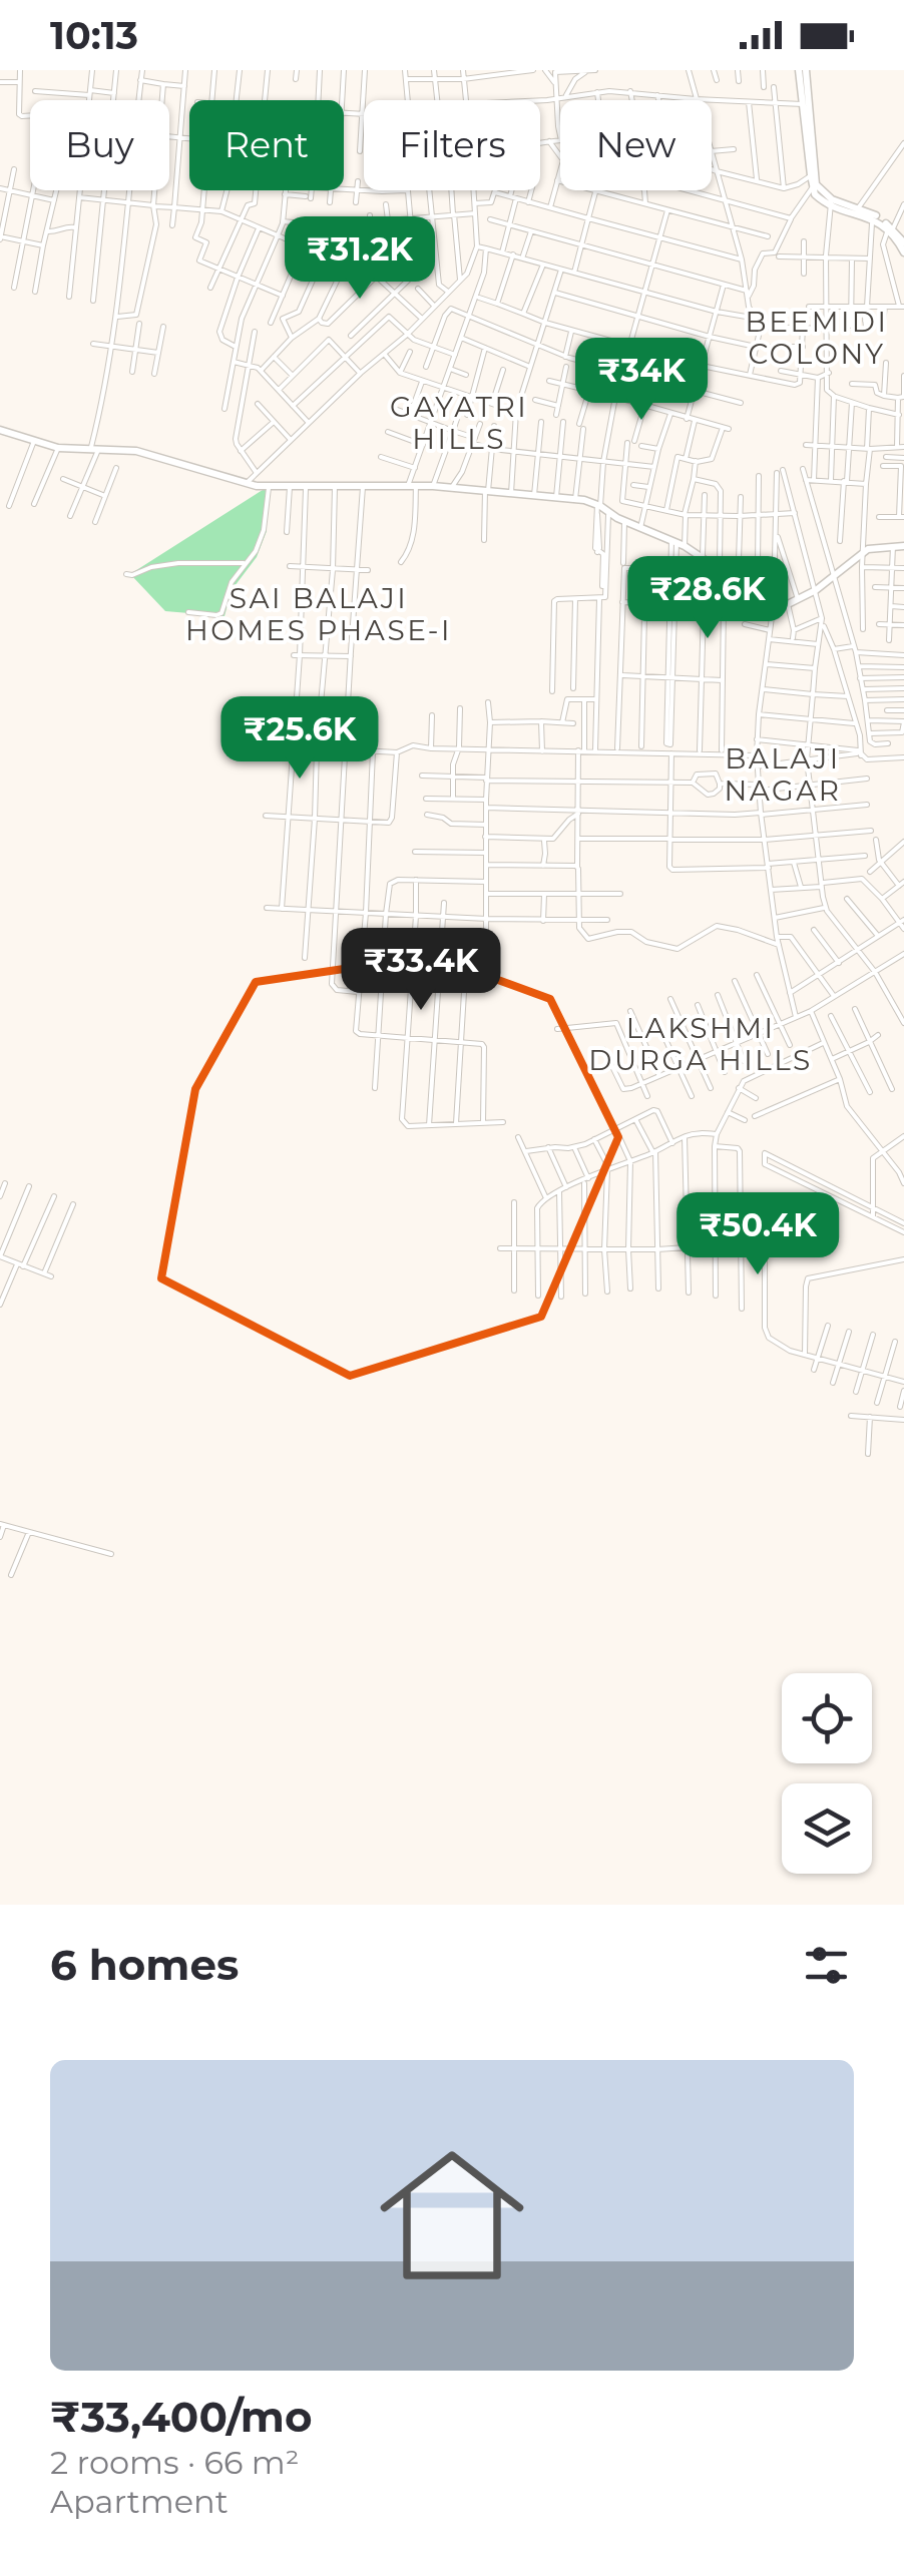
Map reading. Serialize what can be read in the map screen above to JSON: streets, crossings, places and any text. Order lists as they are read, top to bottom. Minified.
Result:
{"districts":["BEEMIDI COLONY","GAYATRI HILLS","SAI BALAJI HOMES PHASE-I","BALAJI NAGAR","LAKSHMI DURGA HILLS"],"page":{"status":"10:13","chip":["Buy","Rent","Filters","New"],"price":["₹31.2K","₹34K","₹28.6K","₹25.6K","₹33.4K","₹50.4K"],"heading":"6 homes","list":[{"name":"₹33,400/mo","note":"2 rooms · 66 m² · Apartment"}]}}
